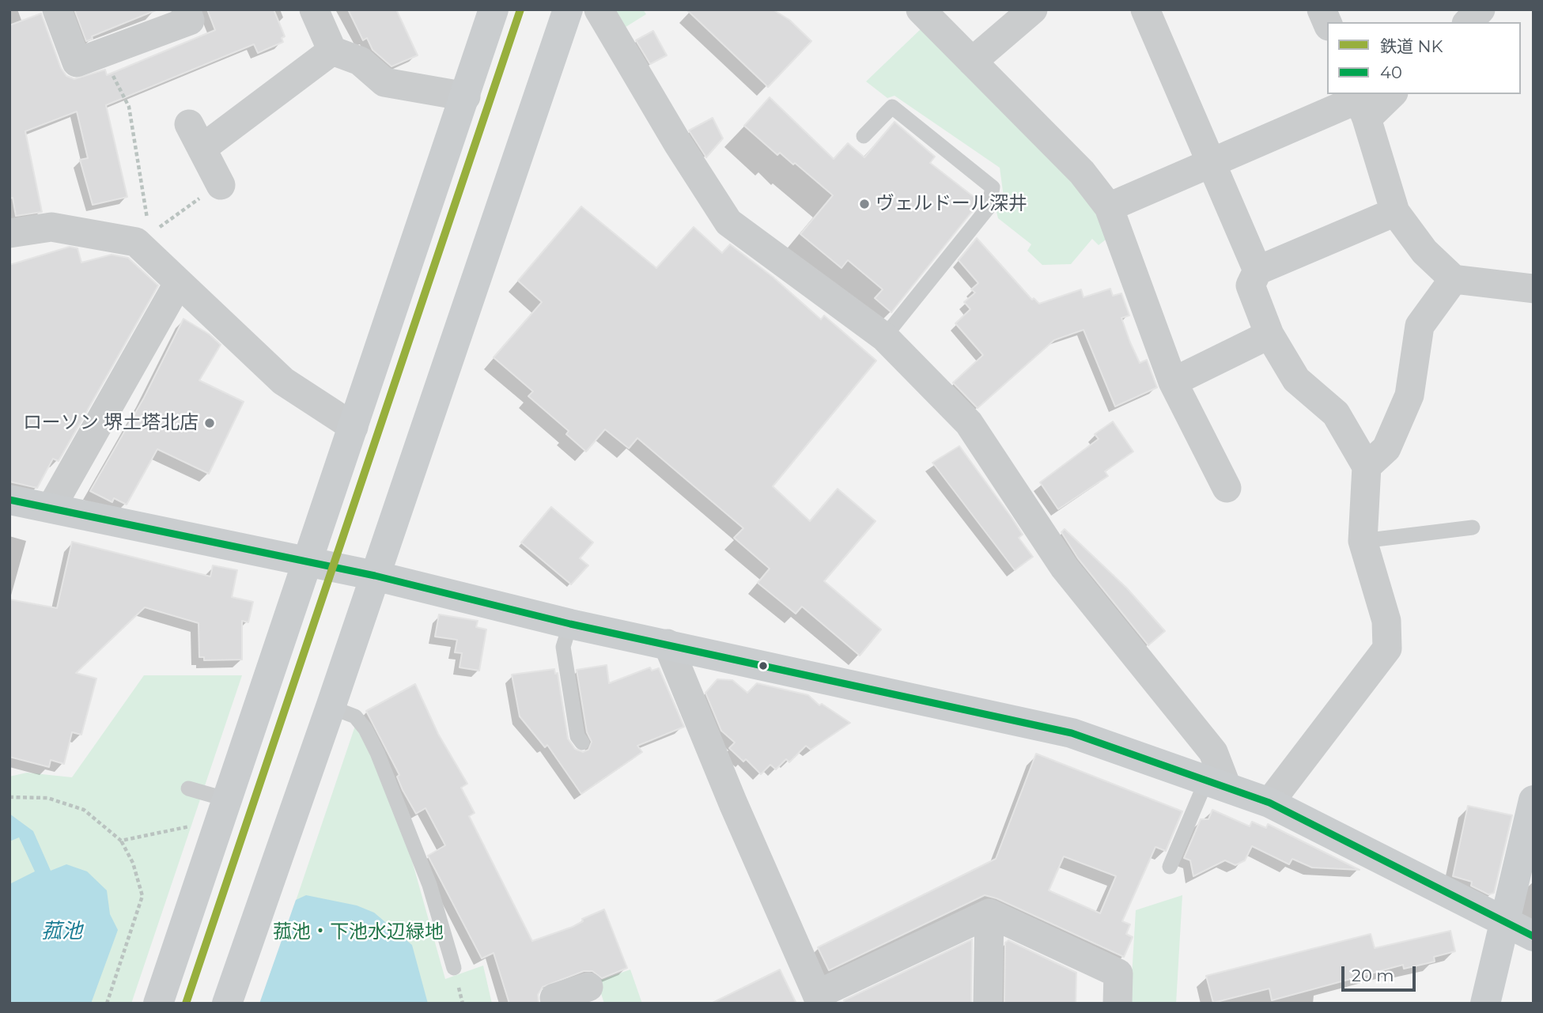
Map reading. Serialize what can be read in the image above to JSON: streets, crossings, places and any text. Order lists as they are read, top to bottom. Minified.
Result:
{"water":["菰池"],"parks":["菰池・下池水辺緑地"],"places":["ヴェルドール深井","ローソン 堺土塔北店"],"lines":["rail line NK","transit line 40"],"legend":["鉄道 NK","40"],"scale_bar":"20 m"}
